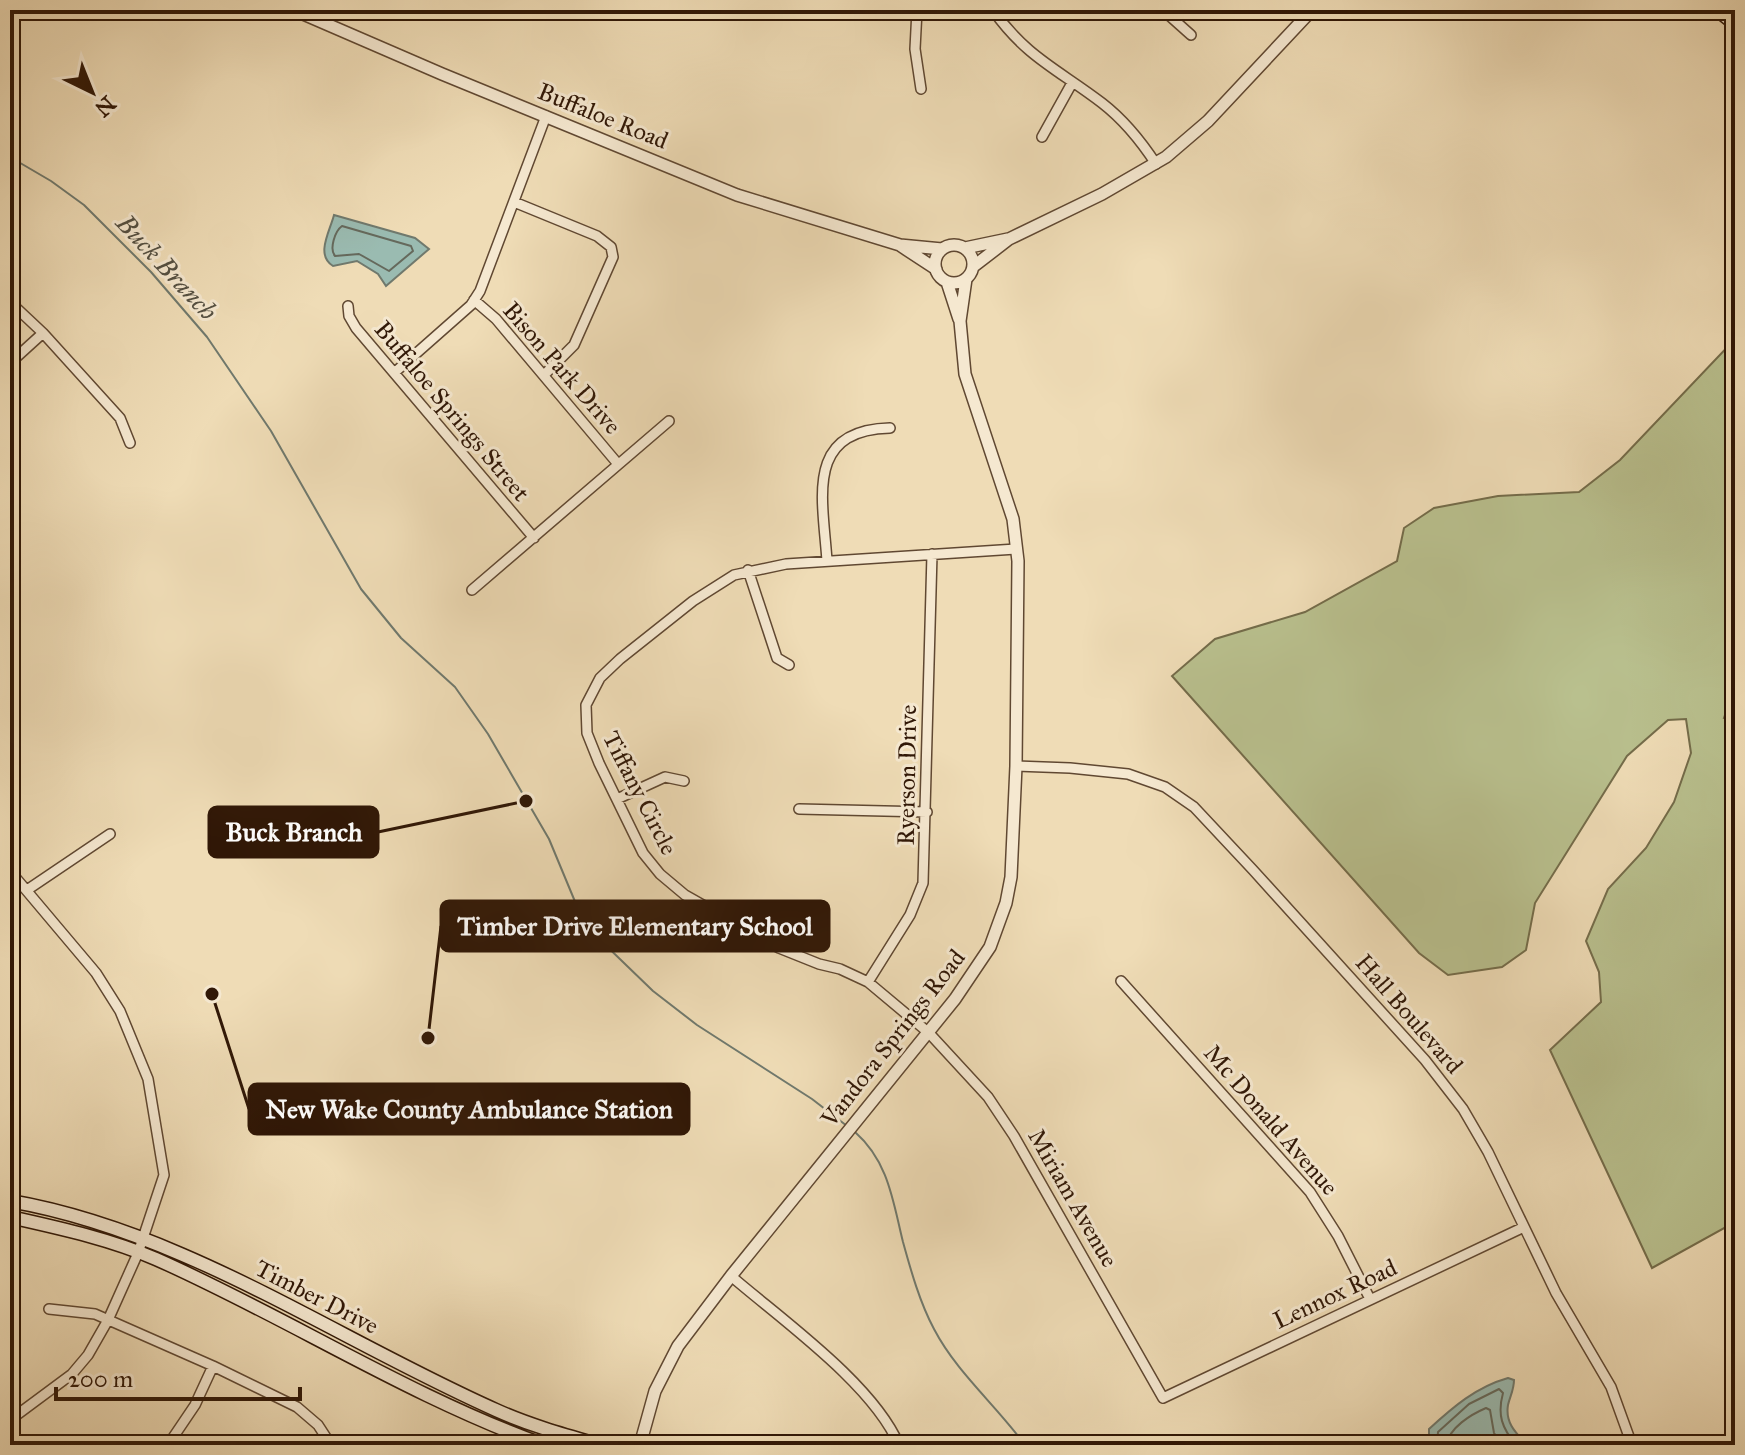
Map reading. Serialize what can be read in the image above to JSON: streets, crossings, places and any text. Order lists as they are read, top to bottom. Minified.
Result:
{"streets":{"main road":["Timber Drive"],"street":["Buffaloe Road","Bison Park Drive","Buffaloe Springs Street","Ryerson Drive","Tiffany Circle","Hall Boulevard","Vandora Springs Road","Mc Donald Avenue","Miriam Avenue","Lennox Road"]},"crossings":[["Buffaloe Road","Vandora Springs Road"],["Ryerson Drive","Tiffany Circle"],["Tiffany Circle","Vandora Springs Road"],["Tiffany Circle","Miriam Avenue"],["Hall Boulevard","Vandora Springs Road"],["Hall Boulevard","Lennox Road"],["Vandora Springs Road","Miriam Avenue"],["Mc Donald Avenue","Lennox Road"],["Miriam Avenue","Lennox Road"]],"water":["Buck Branch"],"places":["Buck Branch","New Wake County Ambulance Station","Timber Drive Elementary School"],"scale_bar":"200 m","north":"bottom right"}
